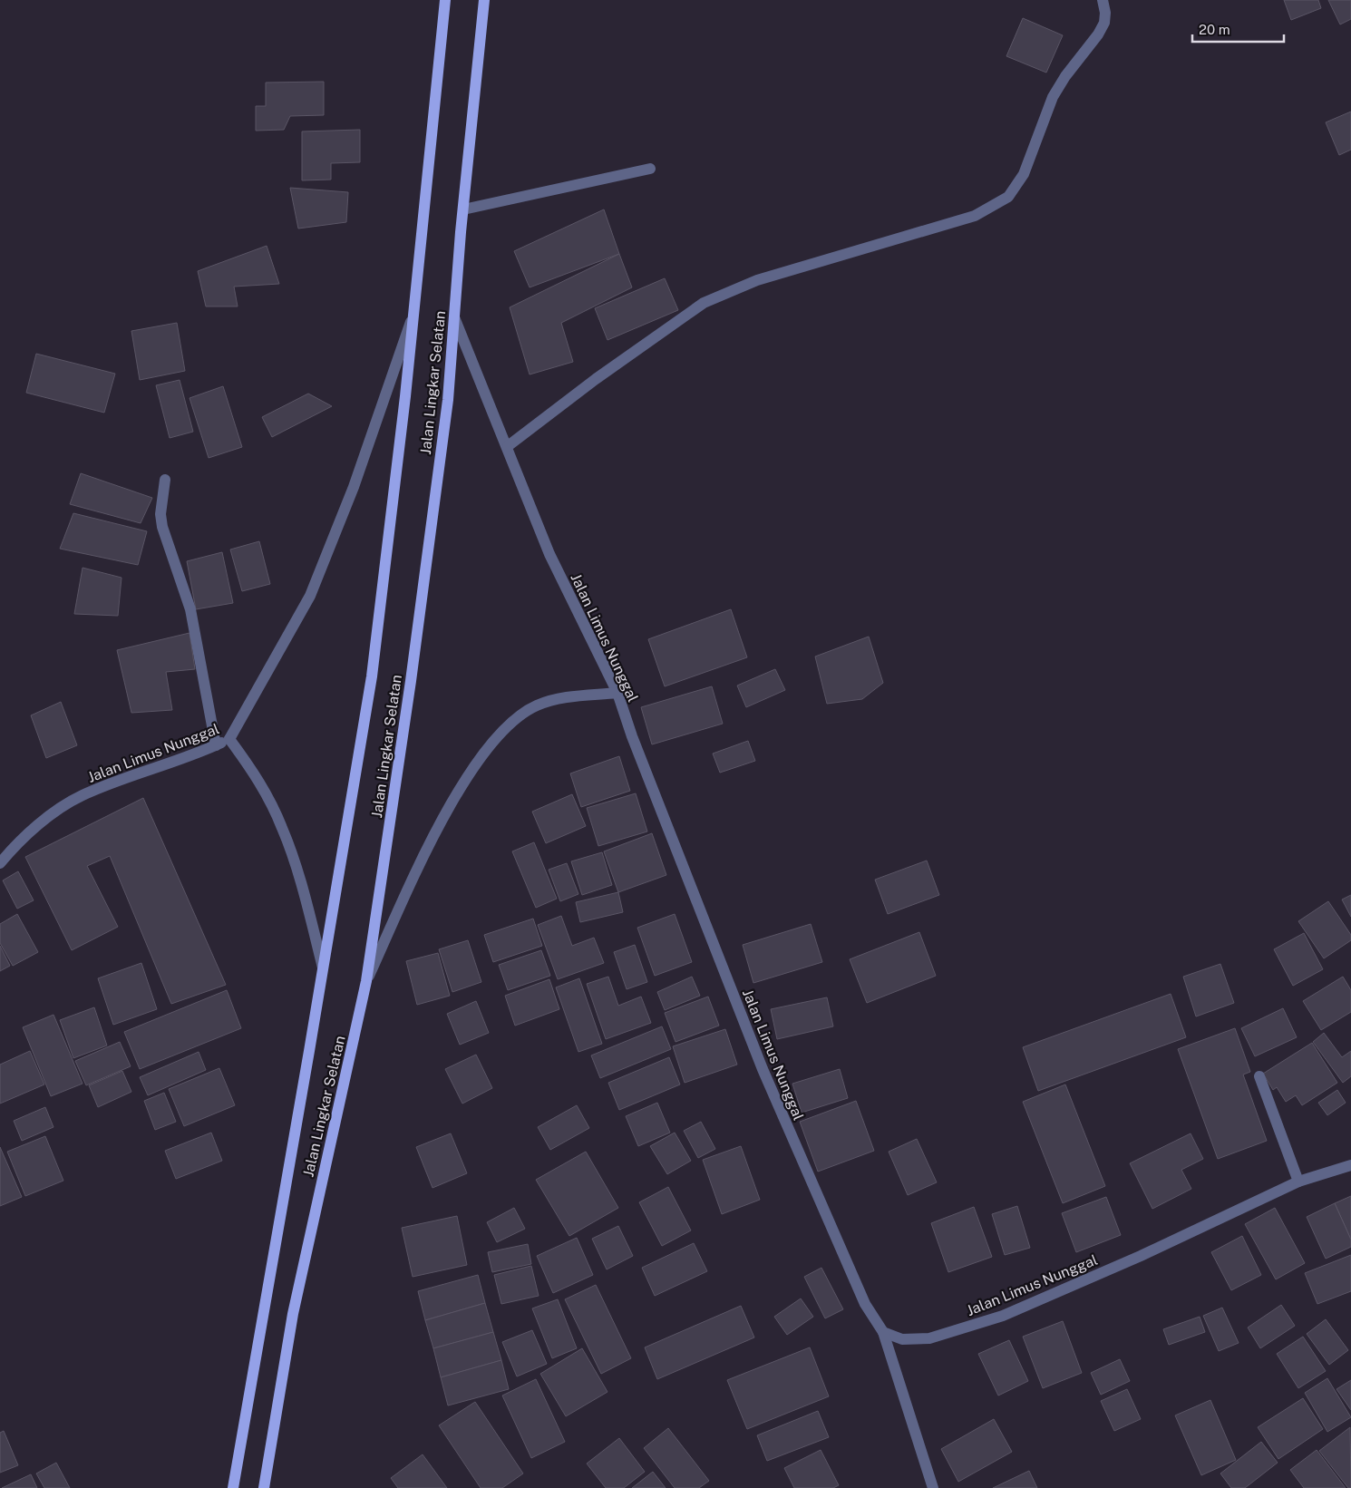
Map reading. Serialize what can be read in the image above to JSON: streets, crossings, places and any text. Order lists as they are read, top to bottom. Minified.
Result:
{"streets":{"main road":["Jalan Lingkar Selatan"],"street":["Jalan Limus Nunggal"]},"crossings":[["Jalan Lingkar Selatan","Jalan Limus Nunggal"]],"scale_bar":"20 m"}
